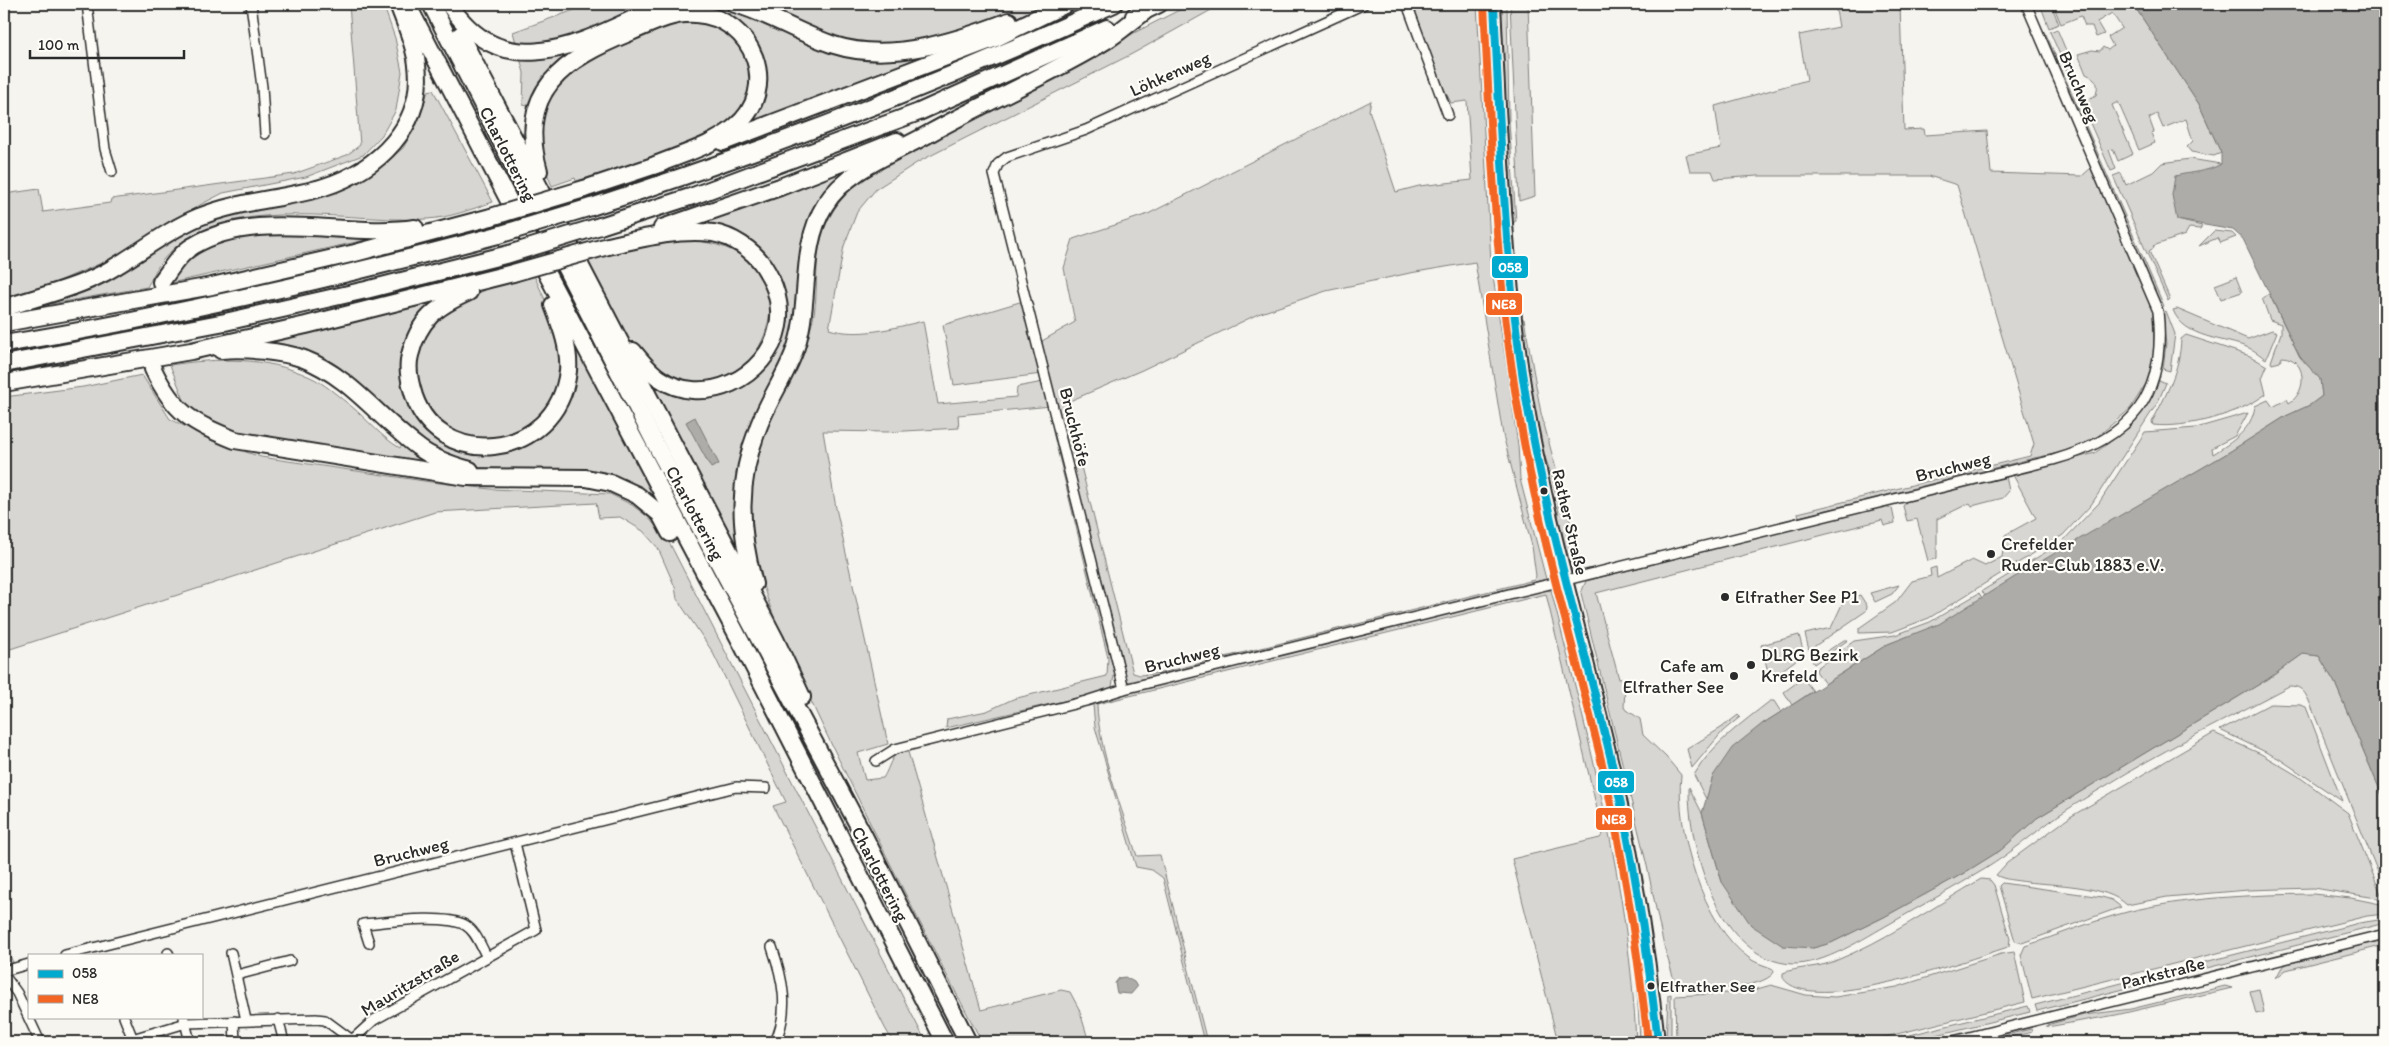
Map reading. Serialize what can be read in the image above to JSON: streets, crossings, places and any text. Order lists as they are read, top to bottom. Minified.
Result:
{"streets":{"highway":["Charlottering"],"main road":["Rather Straße"],"street":["Löhkenweg","Bruchweg","Bruchhöfe","Parkstraße","Mauritzstraße"]},"crossings":[["Löhkenweg","Bruchhöfe"],["Bruchweg","Bruchhöfe"],["Bruchweg","Rather Straße"],["Bruchweg","Mauritzstraße"]],"places":["Crefelder Ruder-Club 1883 e.V.","Elfrather See P1","DLRG Bezirk Krefeld","Cafe am Elfrather See","Elfrather See"],"lines":["transit line 058","transit line NE8"],"legend":["058","NE8"],"scale_bar":"100 m"}
